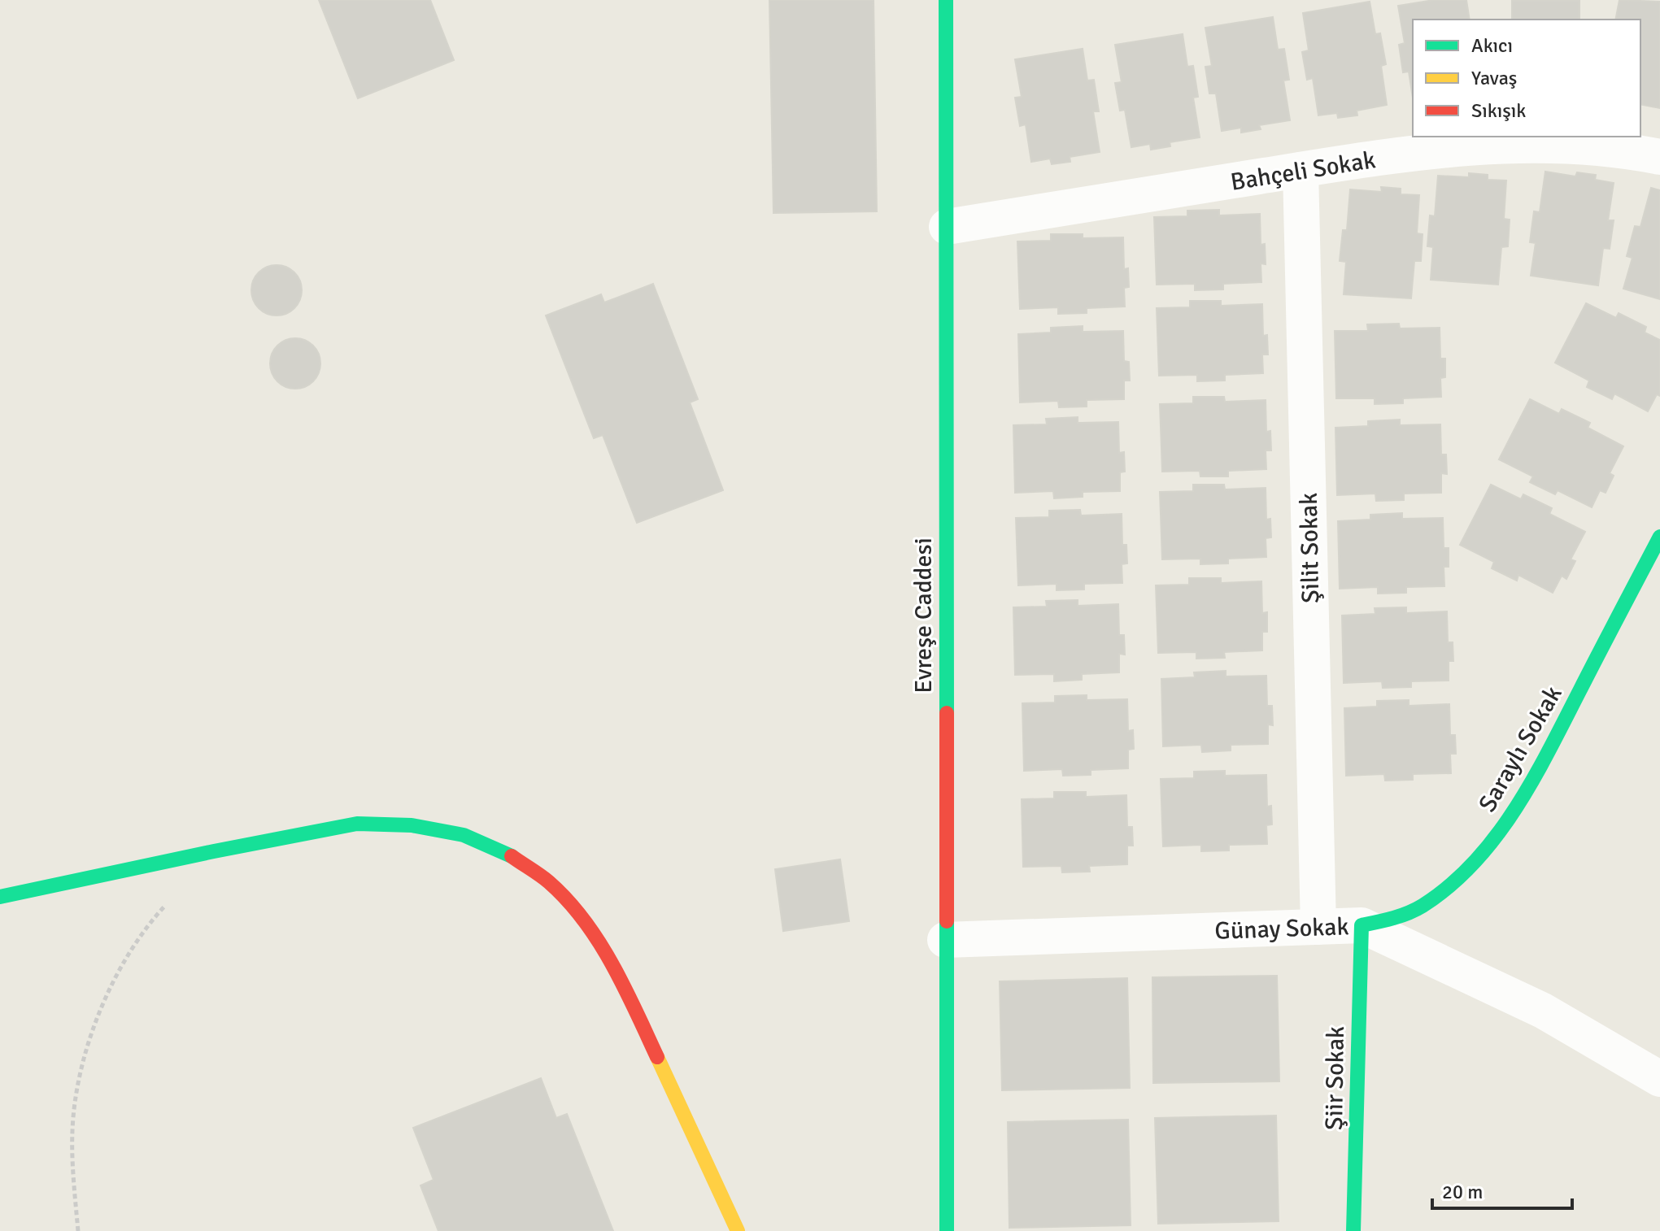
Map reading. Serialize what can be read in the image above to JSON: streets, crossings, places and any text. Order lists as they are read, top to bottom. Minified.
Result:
{"streets":{"street":["Bahçeli Sokak","Şilit Sokak","Evreşe Caddesi","Saraylı Sokak","Günay Sokak","Şiir Sokak"]},"crossings":[["Bahçeli Sokak","Şilit Sokak"],["Bahçeli Sokak","Evreşe Caddesi"],["Şilit Sokak","Günay Sokak"],["Evreşe Caddesi","Günay Sokak"],["Saraylı Sokak","Günay Sokak"],["Saraylı Sokak","Şiir Sokak"],["Günay Sokak","Şiir Sokak"]],"legend":["Akıcı","Yavaş","Sıkışık"],"scale_bar":"20 m"}
